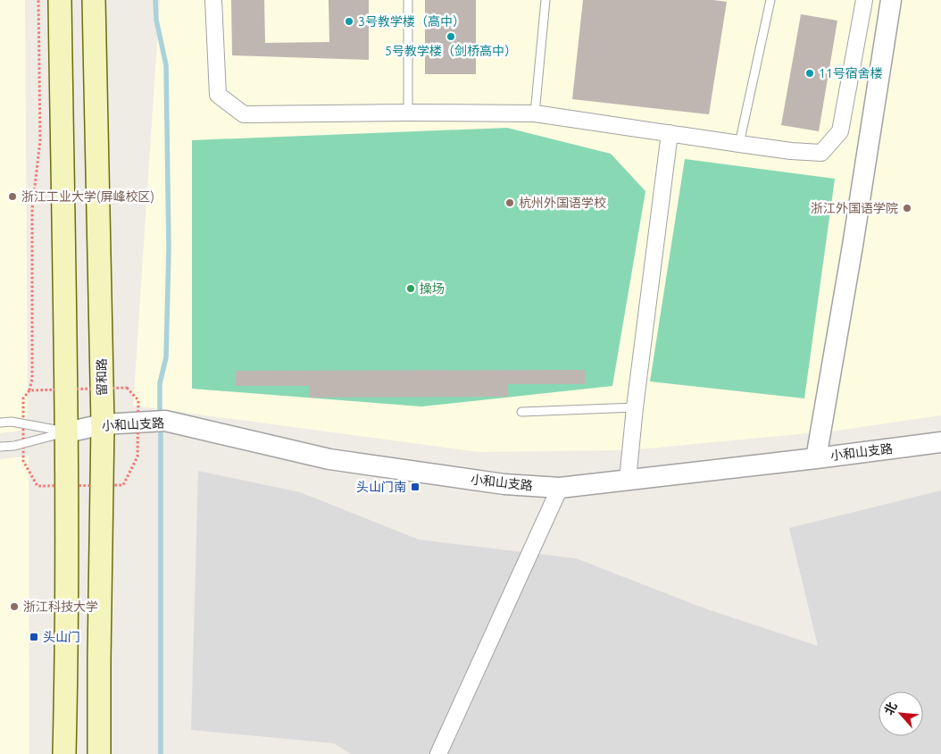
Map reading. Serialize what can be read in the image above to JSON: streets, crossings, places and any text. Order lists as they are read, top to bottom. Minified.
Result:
{"streets":{"main road":["留和路"],"street":["小和山支路"]},"crossings":[["留和路","小和山支路"]],"places":{"other":["3号教学楼（高中）","5号教学楼（剑桥高中）","11号宿舍楼","浙江工业大学(屏峰校区)","杭州外国语学校","浙江外国语学院","操场","浙江科技大学"],"transit":["头山门南","头山门"]},"north":"top left"}
